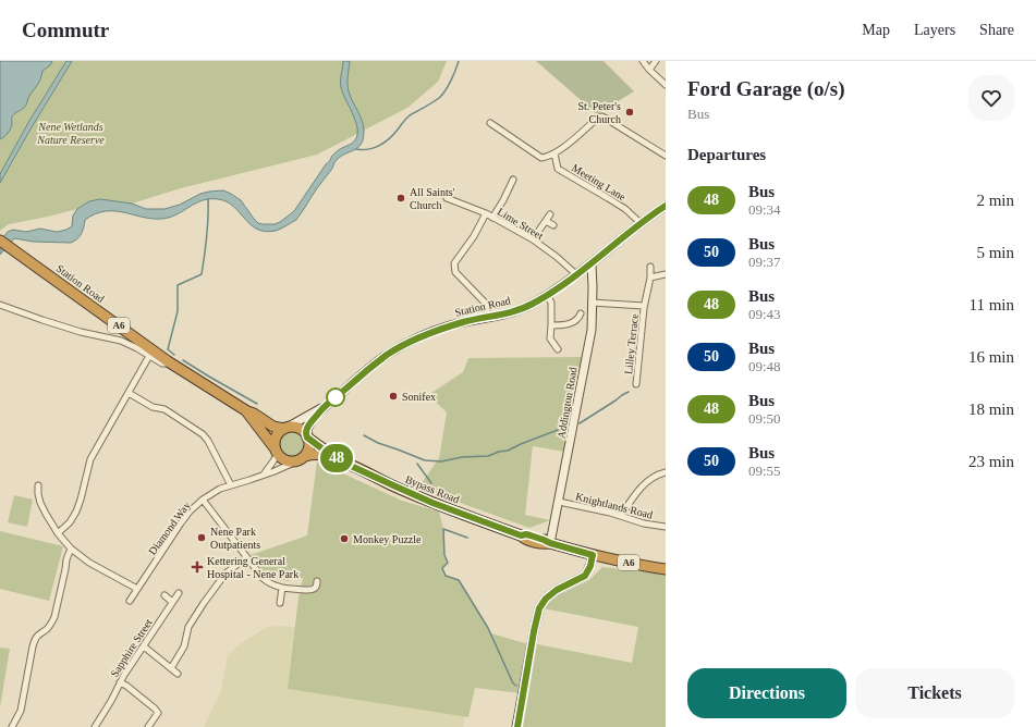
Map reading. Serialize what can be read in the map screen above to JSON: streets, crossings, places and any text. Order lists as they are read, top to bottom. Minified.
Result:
{"streets":{"highway":["Station Road","A6","Bypass Road"],"main road":["Addington Road"],"street":["Meeting Lane","Lime Street","Lilley Terrace","Knightlands Road","Diamond Way","Sapphire Street"]},"crossings":[["Meeting Lane","Station Road"],["Lime Street","Station Road"],["Station Road","Addington Road"],["Station Road","Bypass Road"],["Station Road","Diamond Way"],["Addington Road","Bypass Road"],["Addington Road","Knightlands Road"],["Bypass Road","Diamond Way"]],"parks":["Nene Wetlands Nature Reserve"],"places":{"other":["St. Peter's Church","All Saints' Church","Sonifex","Nene Park Outpatients","Monkey Puzzle"],"health":["Kettering General Hospital - Nene Park"]},"lines":["bus line 48"],"page":{"header":"Commutr","nav":["Map","Layers","Share"],"on_map":"48","heading":[["Ford Garage (o/s)","Bus"],"Departures"],"list":[{"mark":"48","name":"Bus","note":"09:34","value":"2 min"},{"mark":"50","name":"Bus","note":"09:37","value":"5 min"},{"mark":"48","name":"Bus","note":"09:43","value":"11 min"},{"mark":"50","name":"Bus","note":"09:48","value":"16 min"},{"mark":"48","name":"Bus","note":"09:50","value":"18 min"},{"mark":"50","name":"Bus","note":"09:55","value":"23 min"}],"buttons":["Directions","Tickets"]}}
